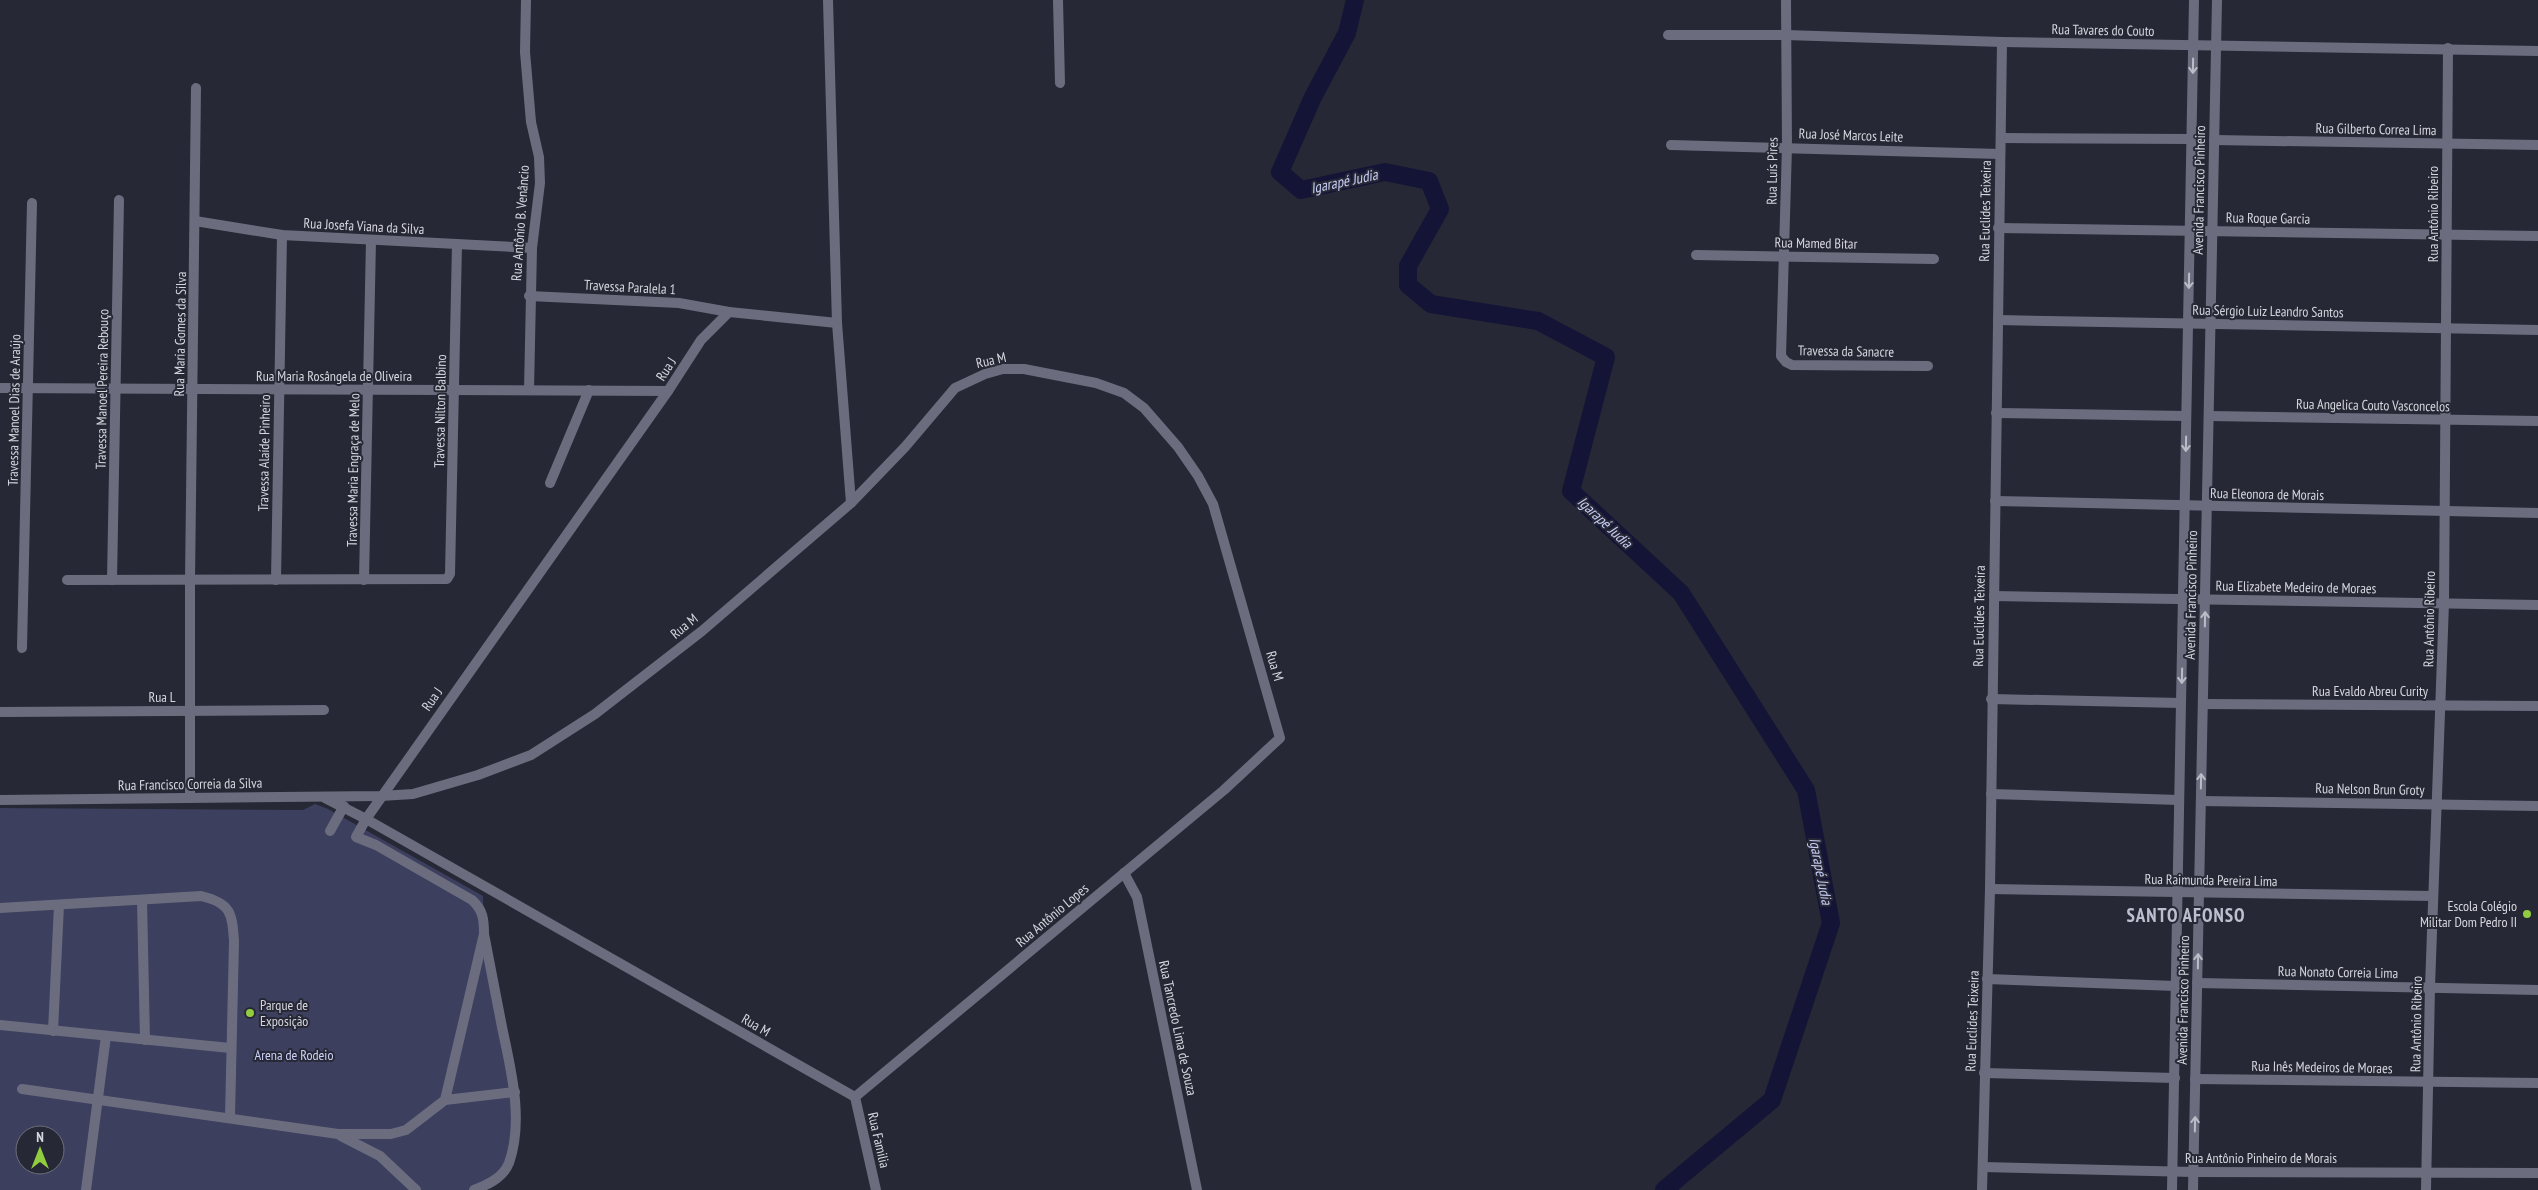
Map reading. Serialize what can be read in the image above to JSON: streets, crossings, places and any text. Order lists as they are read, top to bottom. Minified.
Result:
{"streets":{"street":["Rua Tavares do Couto","Rua Gilberto Correa Lima","Rua José Marcos Leite","Rua Luís Pires","Avenida Francisco Pinheiro","Rua Euclides Teixeira","Rua Antônio Ribeiro","Rua Roque Garcia","Rua Antônio B. Venâncio","Rua Josefa Viana da Silva","Rua Mamed Bitar","Travessa Paralela 1","Rua Sérgio Luiz Leandro Santos","Rua Maria Gomes da Silva","Travessa da Sanacre","Rua M","Rua J","Rua Maria Rosângela de Oliveira","Travessa Manoel Pereira Rebouço","Rua Angelica Couto Vasconcelos","Travessa Manoel Dias de Araújo","Travessa Nilton Balbino","Travessa Alaíde Pinheiro","Travessa Maria Engraça de Melo","Rua Eleonora de Morais","Rua Elizabete Medeiro de Moraes","Rua Evaldo Abreu Curity","Rua L","Rua Francisco Correia da Silva","Rua Nelson Brun Groty","Rua Raimunda Pereira Lima","Rua Antônio Lopes","Rua Nonato Correia Lima","Rua Tancredo Lima de Souza","Rua Inês Medeiros de Moraes","Rua Familia","Rua Antônio Pinheiro de Morais"]},"crossings":[["Rua Tavares do Couto","Rua Luís Pires"],["Rua Tavares do Couto","Avenida Francisco Pinheiro"],["Rua Tavares do Couto","Rua Euclides Teixeira"],["Rua Tavares do Couto","Rua Antônio Ribeiro"],["Rua Gilberto Correa Lima","Avenida Francisco Pinheiro"],["Rua Gilberto Correa Lima","Rua Antônio Ribeiro"],["Rua José Marcos Leite","Rua Luís Pires"],["Rua José Marcos Leite","Rua Euclides Teixeira"],["Rua Luís Pires","Rua Mamed Bitar"],["Rua Luís Pires","Travessa da Sanacre"],["Avenida Francisco Pinheiro","Rua Roque Garcia"],["Avenida Francisco Pinheiro","Rua Sérgio Luiz Leandro Santos"],["Avenida Francisco Pinheiro","Rua Angelica Couto Vasconcelos"],["Avenida Francisco Pinheiro","Rua Eleonora de Morais"],["Avenida Francisco Pinheiro","Rua Elizabete Medeiro de Moraes"],["Avenida Francisco Pinheiro","Rua Evaldo Abreu Curity"],["Avenida Francisco Pinheiro","Rua Nelson Brun Groty"],["Avenida Francisco Pinheiro","Rua Raimunda Pereira Lima"],["Avenida Francisco Pinheiro","Rua Nonato Correia Lima"],["Avenida Francisco Pinheiro","Rua Inês Medeiros de Moraes"],["Avenida Francisco Pinheiro","Rua Antônio Pinheiro de Morais"],["Rua Euclides Teixeira","Rua Roque Garcia"],["Rua Euclides Teixeira","Rua Sérgio Luiz Leandro Santos"],["Rua Euclides Teixeira","Rua Eleonora de Morais"],["Rua Euclides Teixeira","Rua Elizabete Medeiro de Moraes"],["Rua Euclides Teixeira","Rua Raimunda Pereira Lima"],["Rua Euclides Teixeira","Rua Antônio Pinheiro de Morais"],["Rua Antônio Ribeiro","Rua Roque Garcia"],["Rua Antônio Ribeiro","Rua Sérgio Luiz Leandro Santos"],["Rua Antônio Ribeiro","Rua Angelica Couto Vasconcelos"],["Rua Antônio Ribeiro","Rua Eleonora de Morais"],["Rua Antônio Ribeiro","Rua Elizabete Medeiro de Moraes"],["Rua Antônio Ribeiro","Rua Evaldo Abreu Curity"],["Rua Antônio Ribeiro","Rua Nelson Brun Groty"],["Rua Antônio Ribeiro","Rua Raimunda Pereira Lima"],["Rua Antônio Ribeiro","Rua Nonato Correia Lima"],["Rua Antônio Ribeiro","Rua Inês Medeiros de Moraes"],["Rua Antônio Ribeiro","Rua Antônio Pinheiro de Morais"],["Rua Antônio B. Venâncio","Rua Josefa Viana da Silva"],["Rua Antônio B. Venâncio","Travessa Paralela 1"],["Rua Antônio B. Venâncio","Rua Maria Rosângela de Oliveira"],["Rua Josefa Viana da Silva","Rua Maria Gomes da Silva"],["Rua Josefa Viana da Silva","Travessa Nilton Balbino"],["Rua Josefa Viana da Silva","Travessa Alaíde Pinheiro"],["Rua Josefa Viana da Silva","Travessa Maria Engraça de Melo"],["Travessa Paralela 1","Rua J"],["Rua Maria Gomes da Silva","Rua Maria Rosângela de Oliveira"],["Rua Maria Gomes da Silva","Rua L"],["Rua Maria Gomes da Silva","Rua Francisco Correia da Silva"],["Rua M","Rua J"],["Rua M","Rua Francisco Correia da Silva"],["Rua M","Rua Antônio Lopes"],["Rua M","Rua Familia"],["Rua J","Rua Maria Rosângela de Oliveira"],["Rua J","Rua Francisco Correia da Silva"],["Rua Maria Rosângela de Oliveira","Travessa Manoel Pereira Rebouço"],["Rua Maria Rosângela de Oliveira","Travessa Manoel Dias de Araújo"],["Rua Maria Rosângela de Oliveira","Travessa Nilton Balbino"],["Rua Maria Rosângela de Oliveira","Travessa Alaíde Pinheiro"],["Rua Maria Rosângela de Oliveira","Travessa Maria Engraça de Melo"],["Travessa Nilton Balbino","Travessa Maria Engraça de Melo"],["Rua Antônio Lopes","Rua Tancredo Lima de Souza"],["Rua Antônio Lopes","Rua Familia"]],"districts":["SANTO AFONSO"],"water":["Igarapé Judia"],"parks":["Arena de Rodeio"],"places":["Escola Colégio Militar Dom Pedro II","Parque de Exposição"],"north":"top"}
